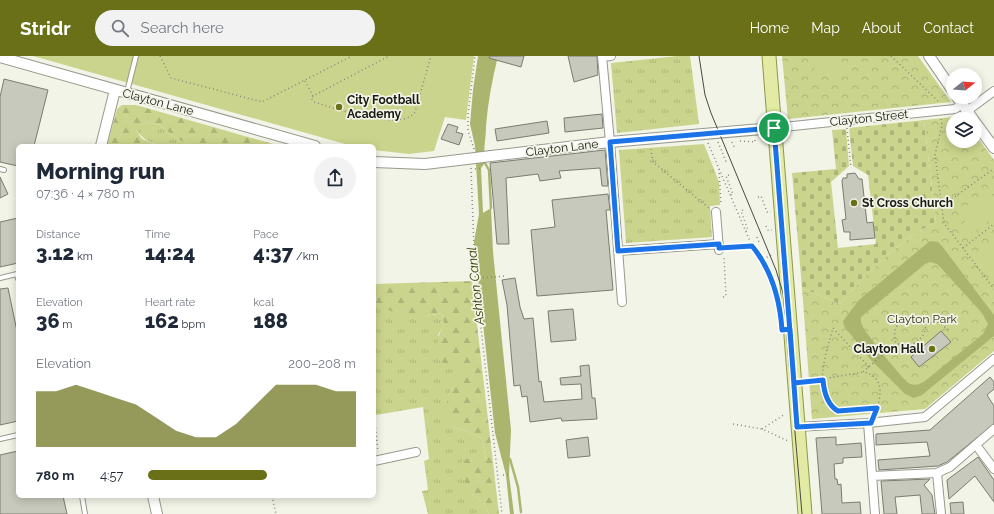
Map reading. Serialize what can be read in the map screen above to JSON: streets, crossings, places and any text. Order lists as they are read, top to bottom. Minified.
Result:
{"streets":{"street":["Clayton Lane","Clayton Street"]},"crossings":[["Clayton Lane","Clayton Street"]],"water":["Ashton Canal"],"parks":["Clayton Park"],"places":["City Football Academy","St Cross Church","Clayton Hall"],"north":"right","page":{"header":"Stridr","search":"Search here","nav":["Home","Map","About","Contact"],"heading":["Morning run","07:36 · 4 × 780 m"],"stats":[["Distance","3.12 km"],["Time","14:24"],["Pace","4:37 /km"],["Elevation","36 m"],["Heart rate","162 bpm"],["kcal","188"]],"chart":["Elevation","200–208 m"],"list":[{"name":"780 m","note":"4:57"}]}}
